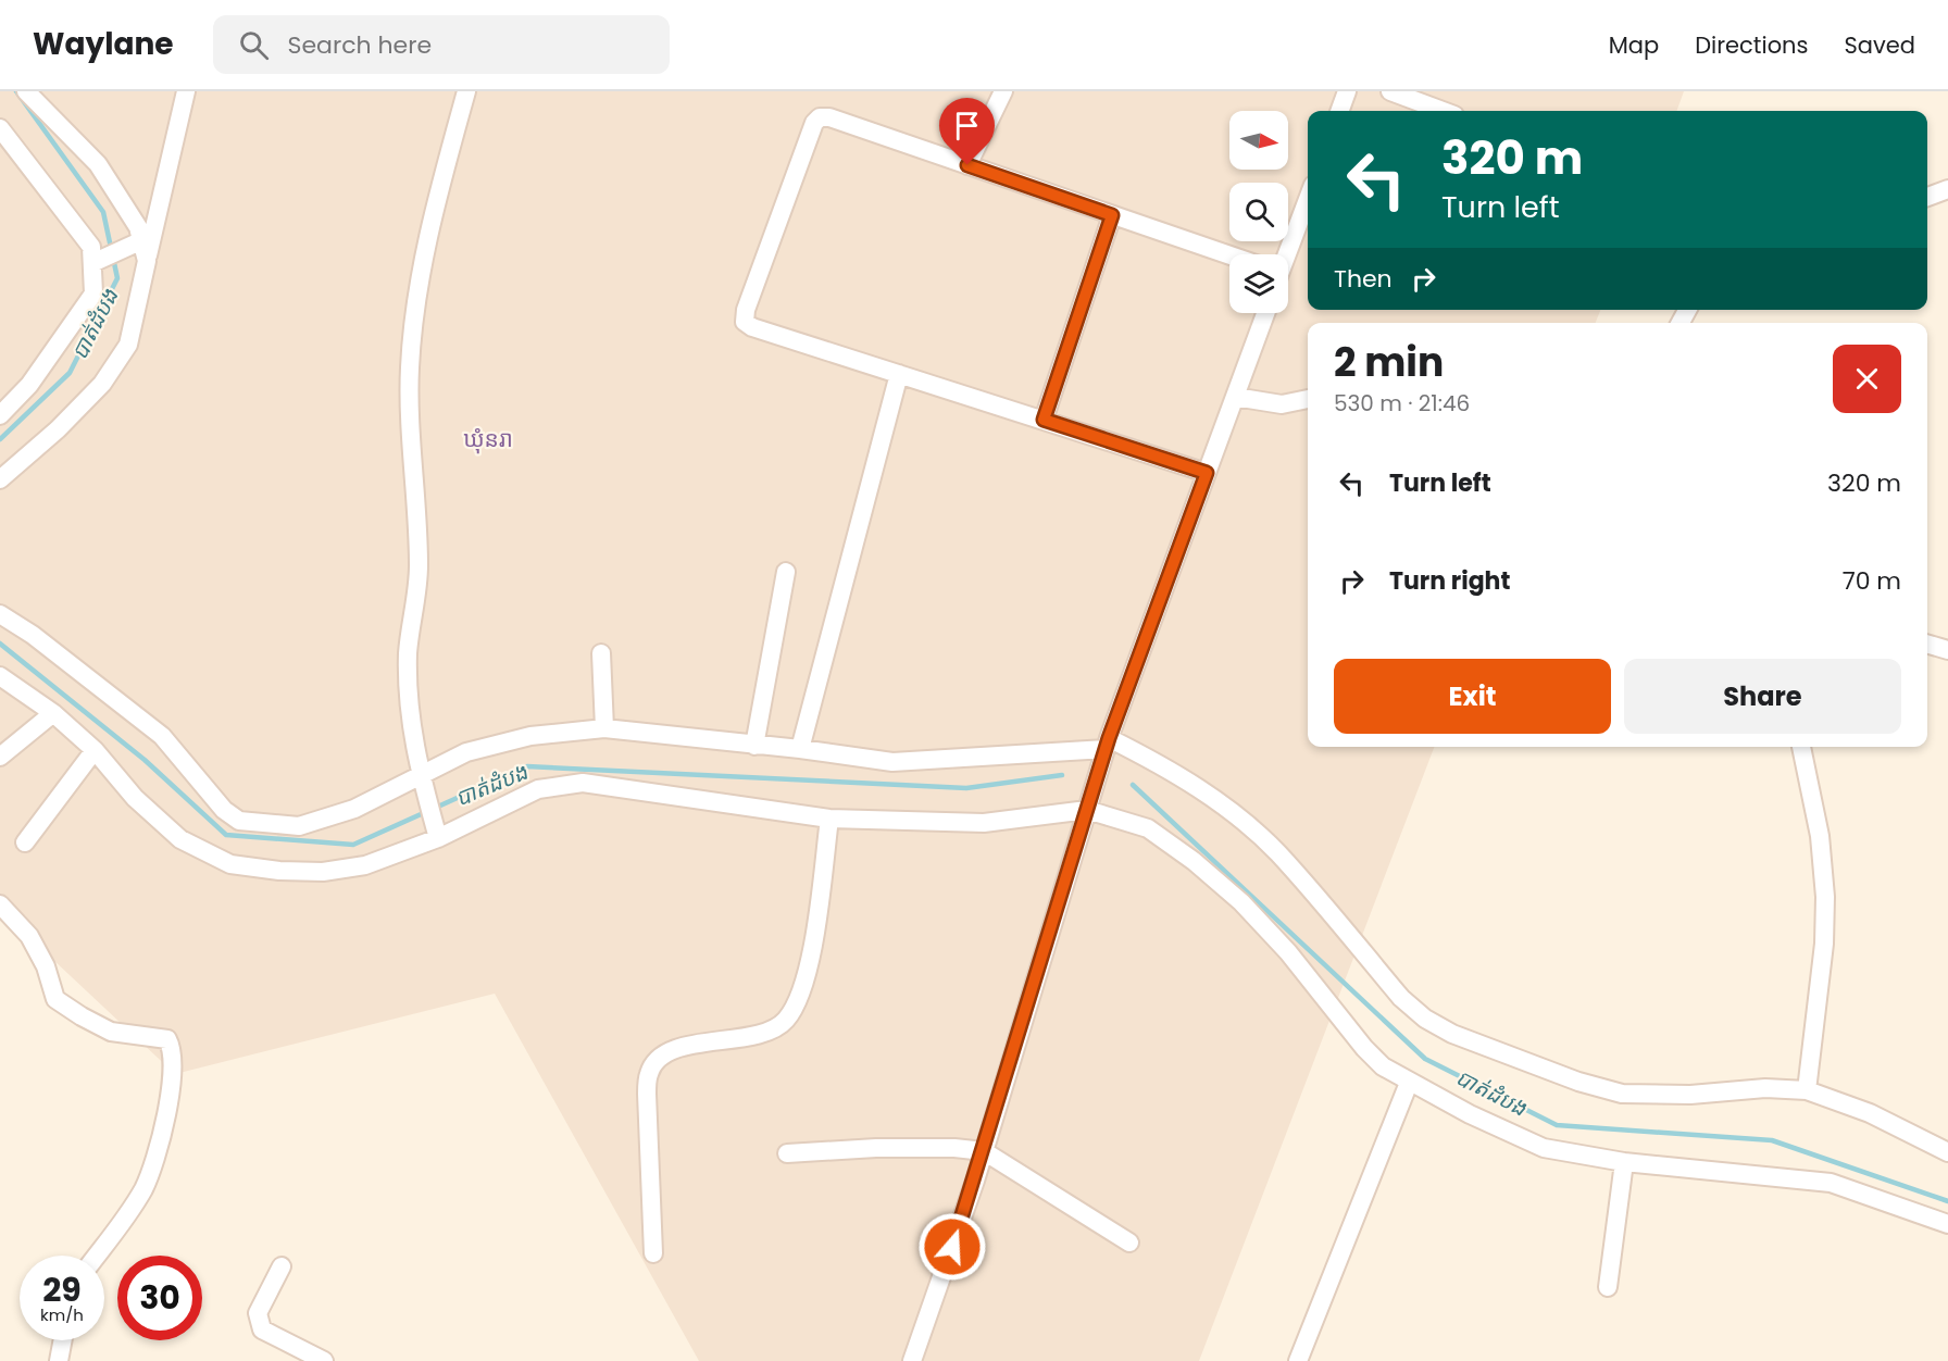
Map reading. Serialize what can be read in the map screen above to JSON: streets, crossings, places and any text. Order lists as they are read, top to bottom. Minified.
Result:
{"districts":["ឃុំនរា"],"water":["បាត់ដំបង"],"north":"right","page":{"header":"Waylane","search":"Search here","nav":["Map","Directions","Saved"],"turn":["320 m","Turn left"],"then":"Then","heading":["2 min","530 m · 21:46"],"list":[{"name":"Turn left","value":"320 m"},{"name":"Turn right","value":"70 m"}],"buttons":["Exit","Share"],"speed":"29 km/h","limit":"30"}}
